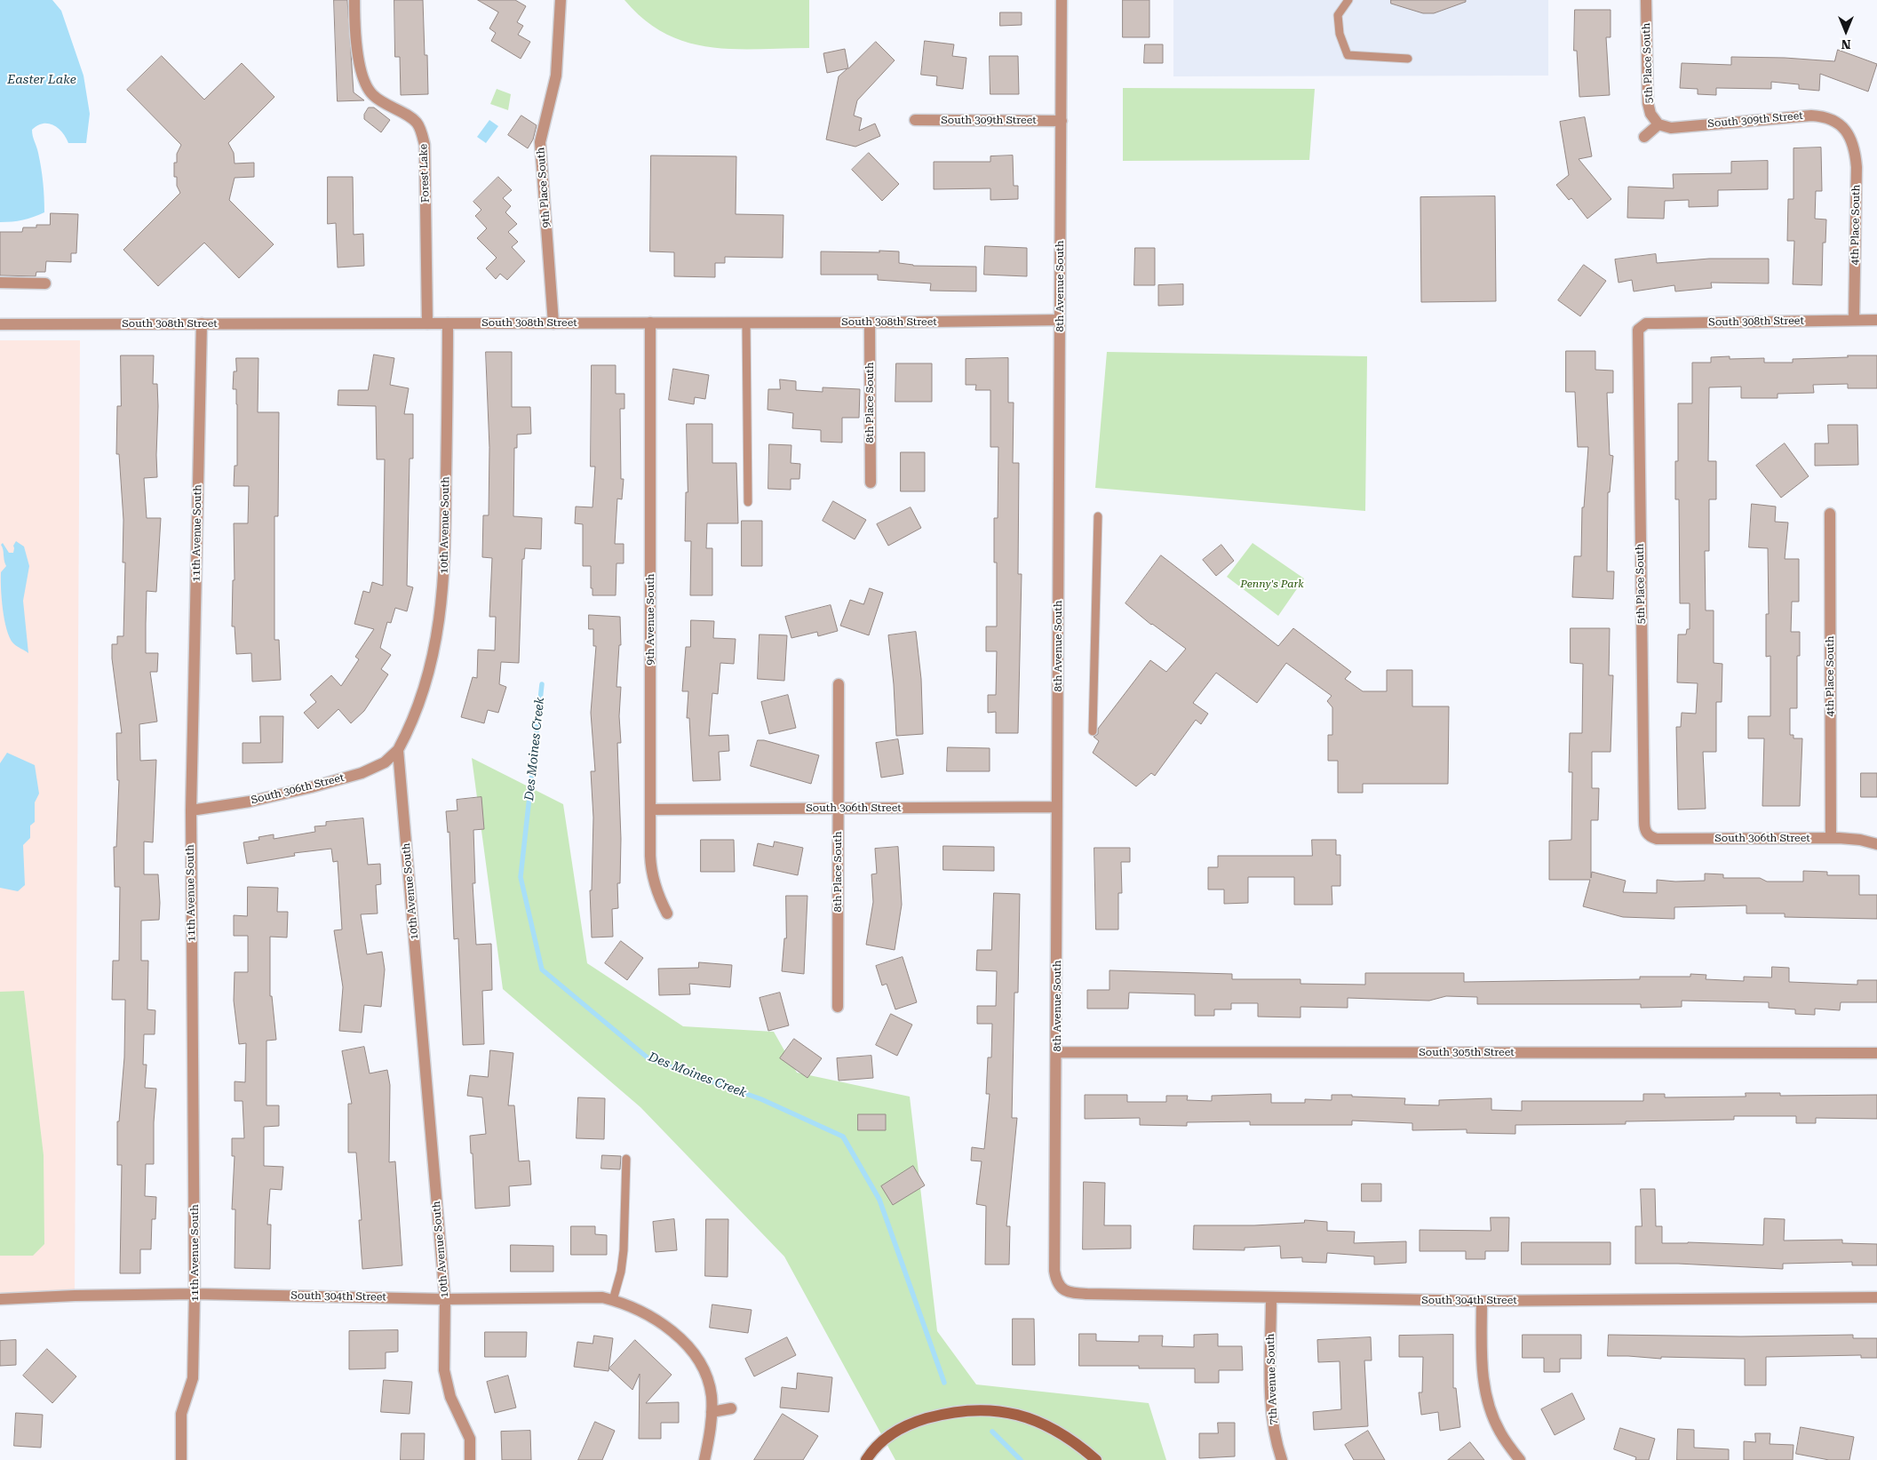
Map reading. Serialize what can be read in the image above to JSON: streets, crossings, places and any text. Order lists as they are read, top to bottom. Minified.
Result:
{"streets":{"street":["5th Place South","South 309th Street","Forest Lake","9th Place South","4th Place South","8th Avenue South","South 308th Street","8th Place South","10th Avenue South","11th Avenue South","9th Avenue South","South 306th Street","South 305th Street","South 304th Street","7th Avenue South"]},"crossings":[["5th Place South","South 309th Street"],["5th Place South","South 308th Street"],["5th Place South","South 306th Street"],["South 309th Street","4th Place South"],["South 309th Street","8th Avenue South"],["Forest Lake","South 308th Street"],["9th Place South","South 308th Street"],["4th Place South","South 308th Street"],["4th Place South","South 306th Street"],["8th Avenue South","South 308th Street"],["8th Avenue South","South 306th Street"],["8th Avenue South","South 305th Street"],["8th Avenue South","South 304th Street"],["South 308th Street","8th Place South"],["South 308th Street","10th Avenue South"],["South 308th Street","11th Avenue South"],["South 308th Street","9th Avenue South"],["8th Place South","South 306th Street"],["10th Avenue South","South 306th Street"],["10th Avenue South","South 304th Street"],["11th Avenue South","South 306th Street"],["11th Avenue South","South 304th Street"],["9th Avenue South","South 306th Street"],["South 304th Street","7th Avenue South"]],"water":["Easter Lake","Des Moines Creek"],"parks":["Penny's Park"],"north":"bottom"}
